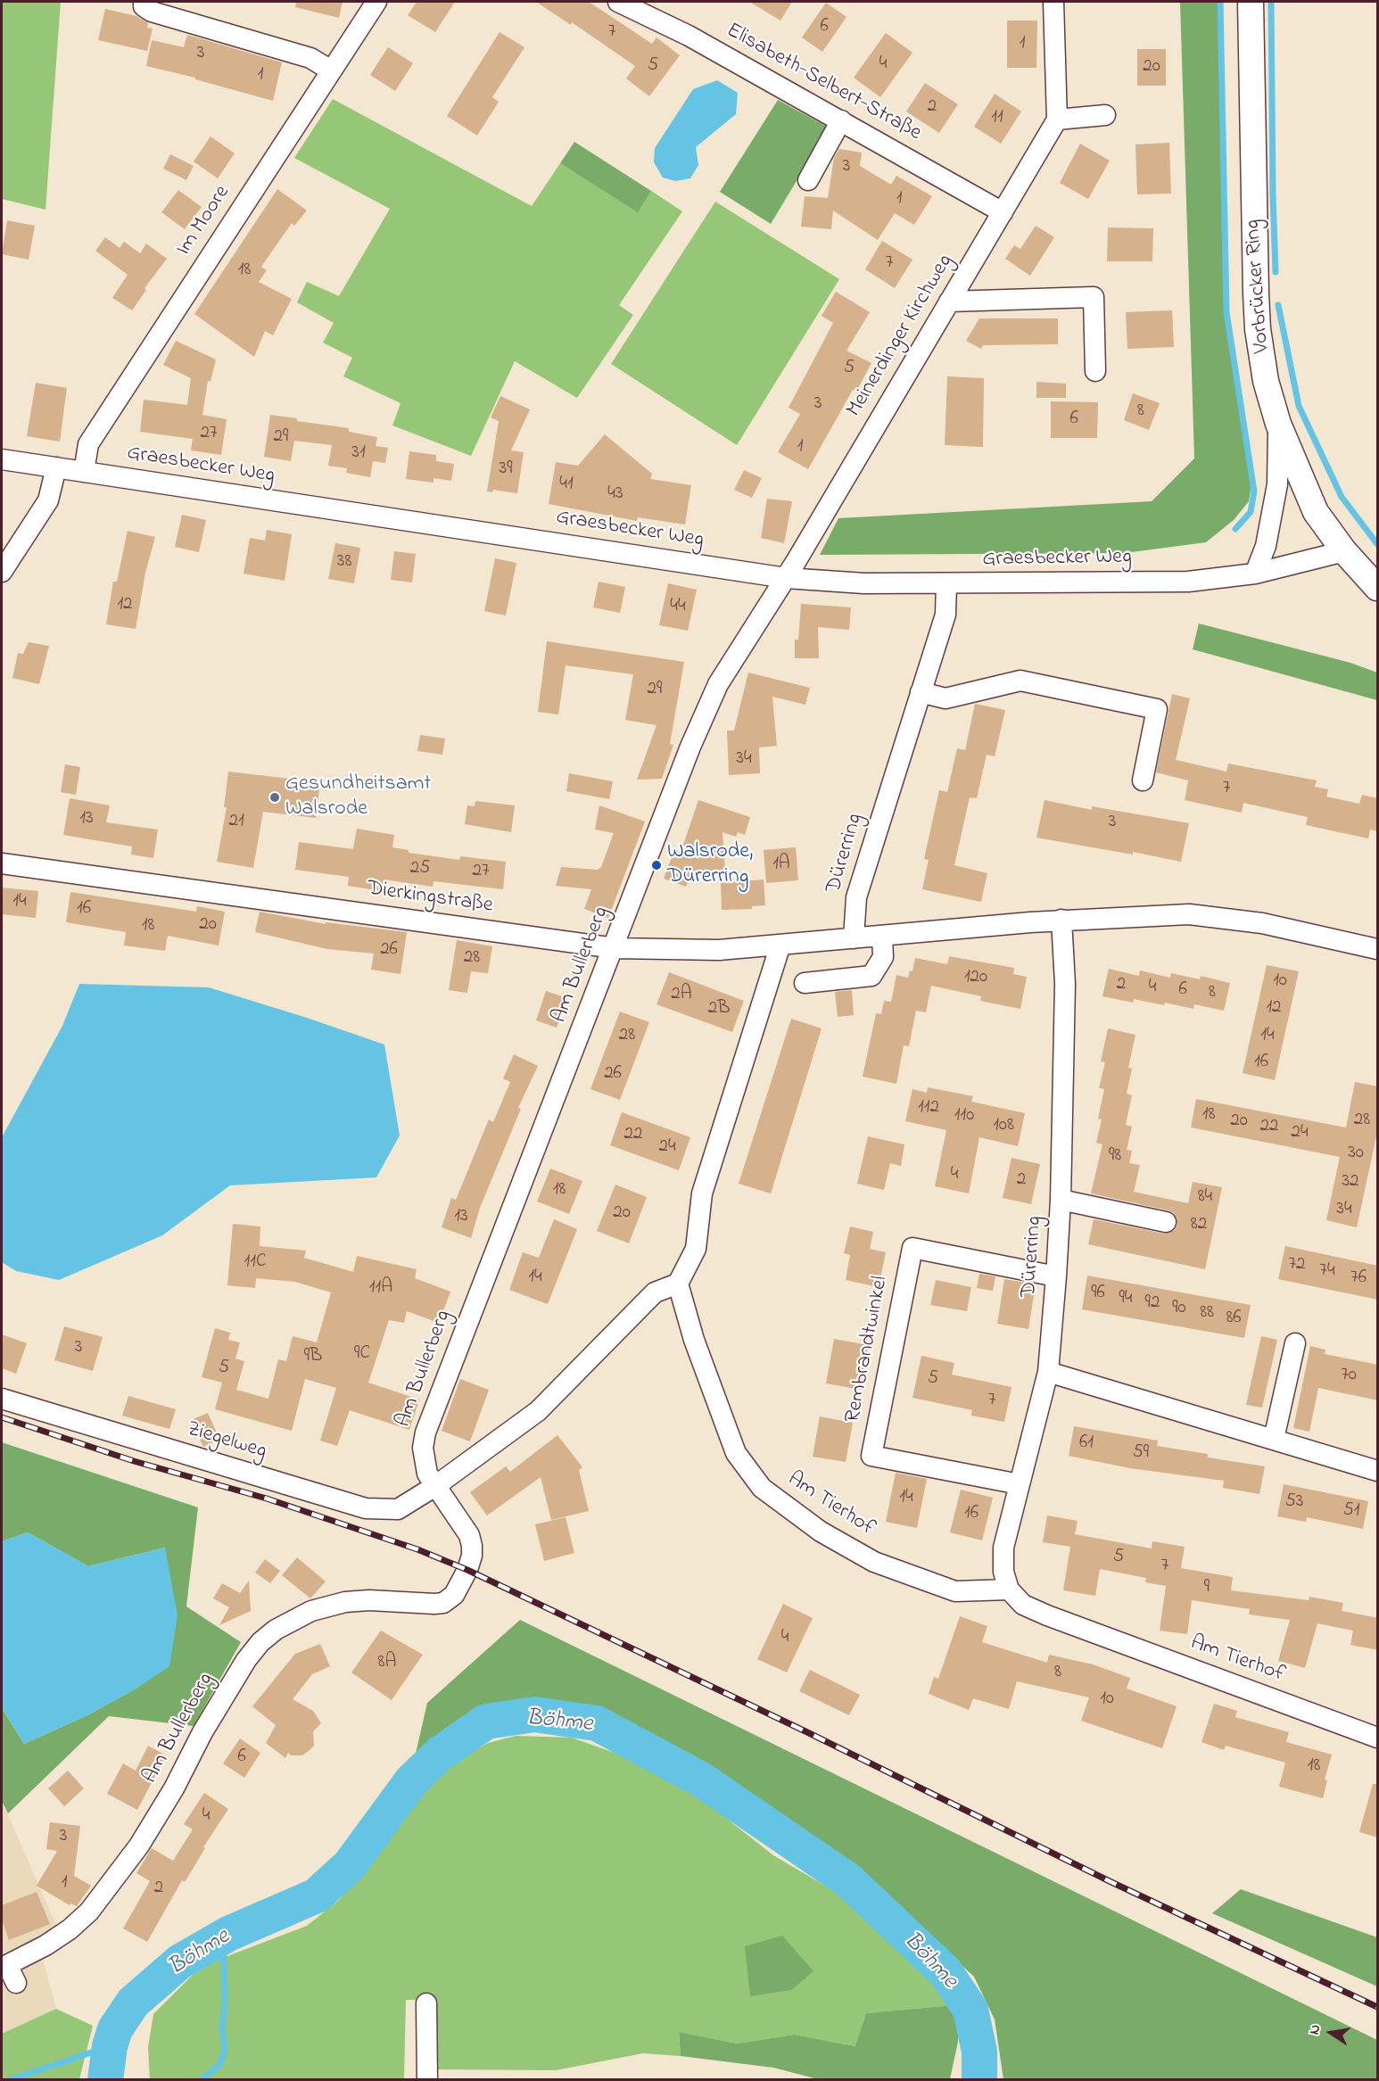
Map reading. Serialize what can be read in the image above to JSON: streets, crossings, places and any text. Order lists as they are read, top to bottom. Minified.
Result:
{"streets":{"main road":["Vorbrücker Ring"],"street":["Elisabeth-Selbert-Straße","Im Moore","Meinerdinger Kirchweg","Graesbecker Weg","Dürerring","Dierkingstraße","Am Bullerberg","Rembrandtwinkel","Ziegelweg","Am Tierhof"]},"crossings":[["Elisabeth-Selbert-Straße","Meinerdinger Kirchweg"],["Im Moore","Graesbecker Weg"],["Vorbrücker Ring","Graesbecker Weg"],["Meinerdinger Kirchweg","Graesbecker Weg"],["Meinerdinger Kirchweg","Am Bullerberg"],["Graesbecker Weg","Dürerring"],["Graesbecker Weg","Am Bullerberg"],["Dürerring","Dierkingstraße"],["Dürerring","Rembrandtwinkel"],["Dürerring","Am Tierhof"],["Dierkingstraße","Am Bullerberg"],["Am Bullerberg","Ziegelweg"]],"water":["Böhme"],"places":["Gesundheitsamt Walsrode","Walsrode, Dürerring"],"house_numbers":["6","7","1","3","4","5","20","1","2","11","3","1","7","18","5","3","8","6","27","29","1","31","39","41","43","38","12","44","29","34","7","13","21","3","1A","25","27","14","16","20","18","26","28","120","10","2","4","6","8","2A","12","2B","28","14","16","26","112","18","110","28","20","108","22","24","22","24","30","98","4","2","32","18","84","34","20","13","82","11C","72","74","14","76","11A","96","94","92","90","88","86","3","9C","9B","5","70","5","7","61","59","14","53","51","16","5","7","9","4","8A","8","10","6","18","4","3","1","2"],"north":"left"}
